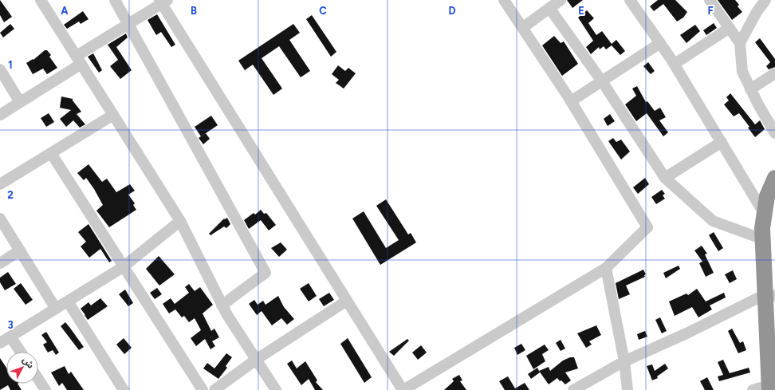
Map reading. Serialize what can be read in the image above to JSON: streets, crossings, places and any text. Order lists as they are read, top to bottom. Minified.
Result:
{"north":"top right","grid":{"columns":["A","B","C","D","E","F"],"rows":["1","2","3"]}}
